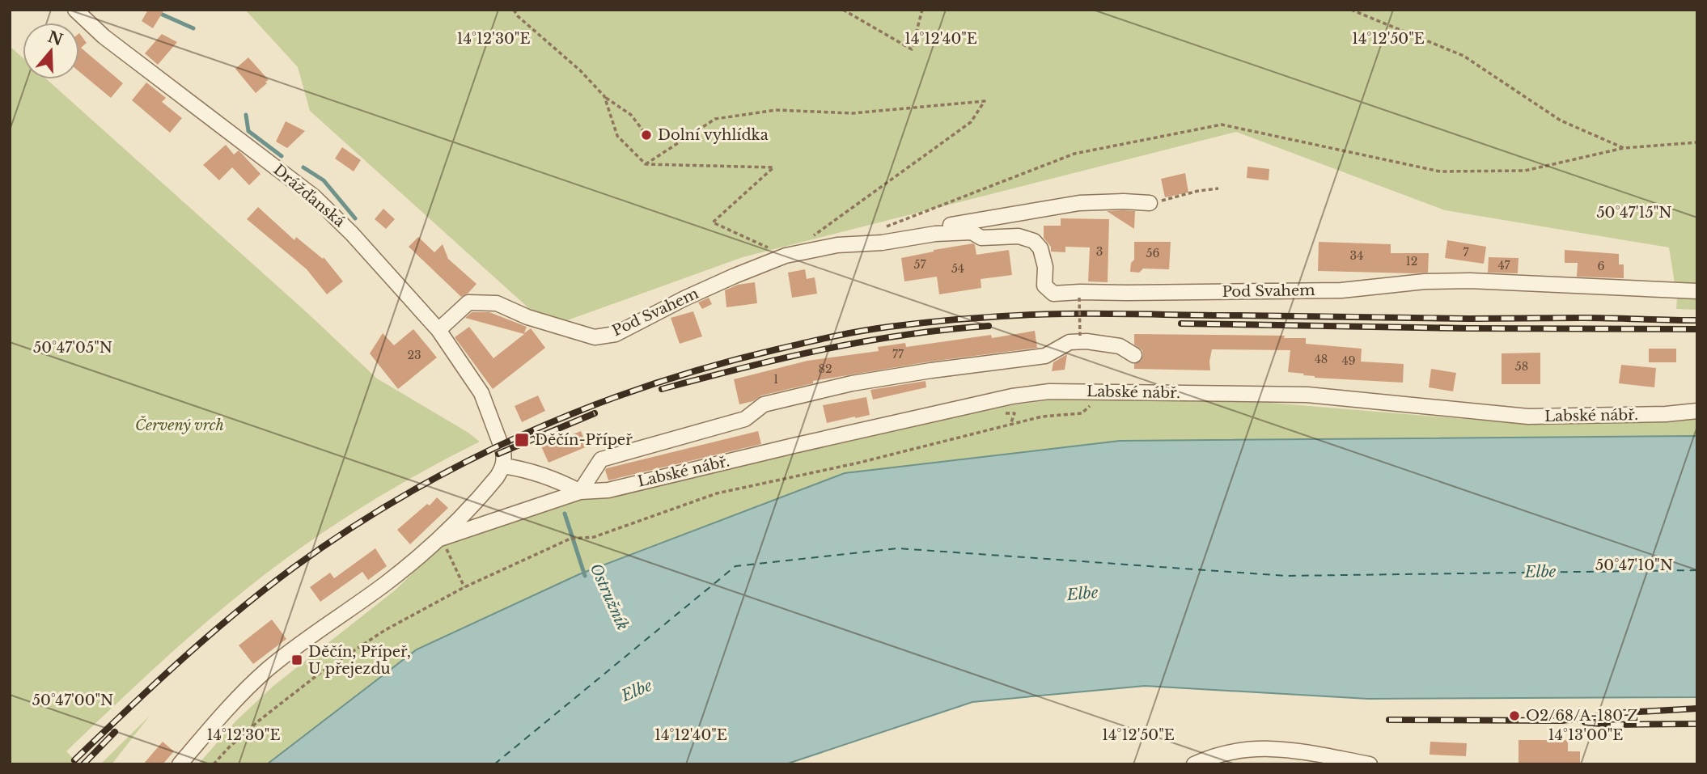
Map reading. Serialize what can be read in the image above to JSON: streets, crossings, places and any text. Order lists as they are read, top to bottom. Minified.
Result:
{"streets":{"street":["Drážďanská","Pod Svahem","Labské nábř."]},"crossings":[["Drážďanská","Pod Svahem"],["Drážďanská","Labské nábř."]],"water":["Elbe","Ostružník"],"parks":["Červený vrch"],"places":{"other":["Dolní vyhlídka","O2/68/A-180 Z"],"transit":["Děčín-Přípeř","Děčín, Přípeř, U přejezdu"]},"house_numbers":["3","7","56","34","12","57","47","6","54","77","23","48","49","58","82","1"],"north":"top","coordinates":["14°12'30\"E","14°12'40\"E","14°12'50\"E","50°47'15\"N","50°47'05\"N","50°47'10\"N","50°47'00\"N","14°13'00\"E"]}
